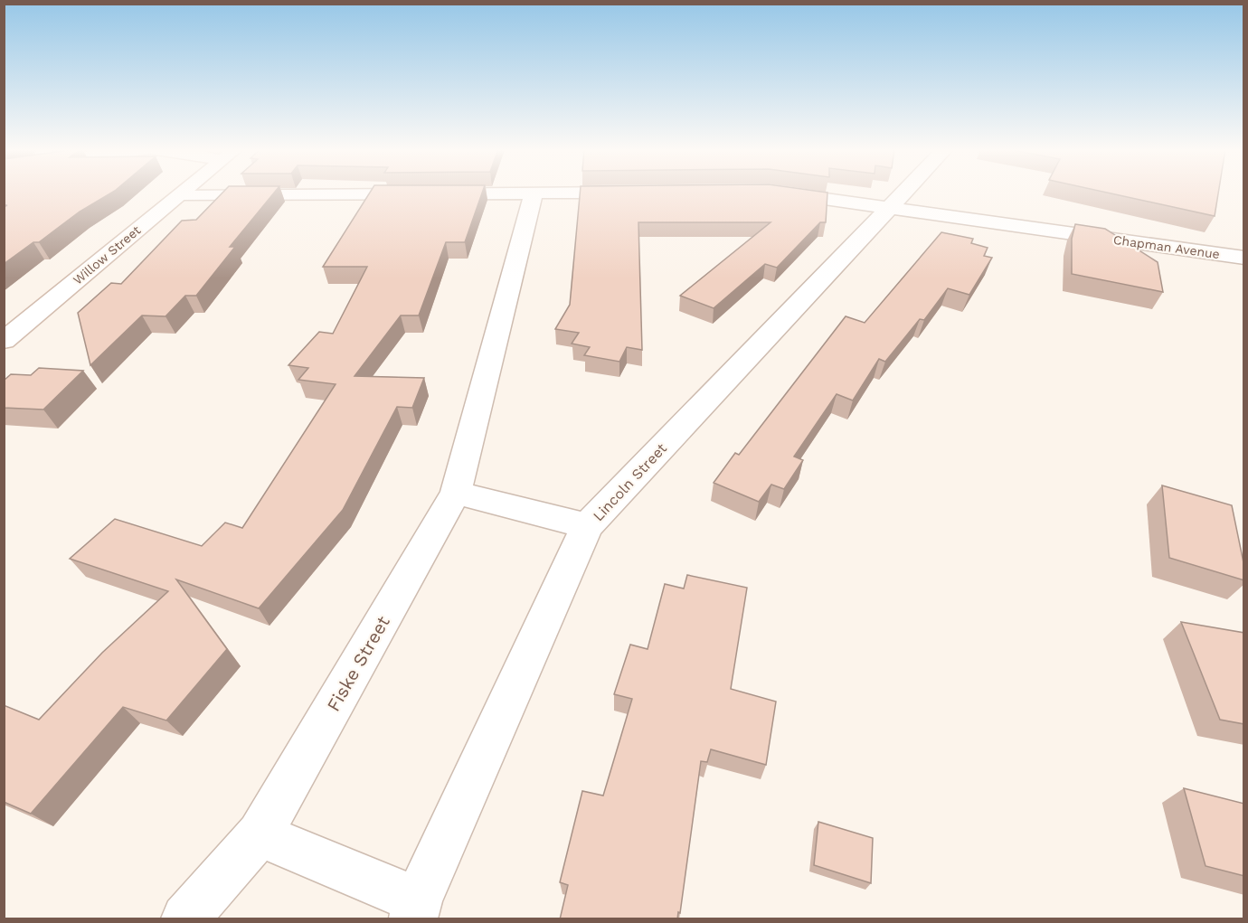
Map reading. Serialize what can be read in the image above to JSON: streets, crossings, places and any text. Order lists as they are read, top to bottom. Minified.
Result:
{"streets":{"street":["Chapman Avenue","Willow Street","Lincoln Street","Fiske Street"]},"crossings":[["Chapman Avenue","Lincoln Street"]]}
